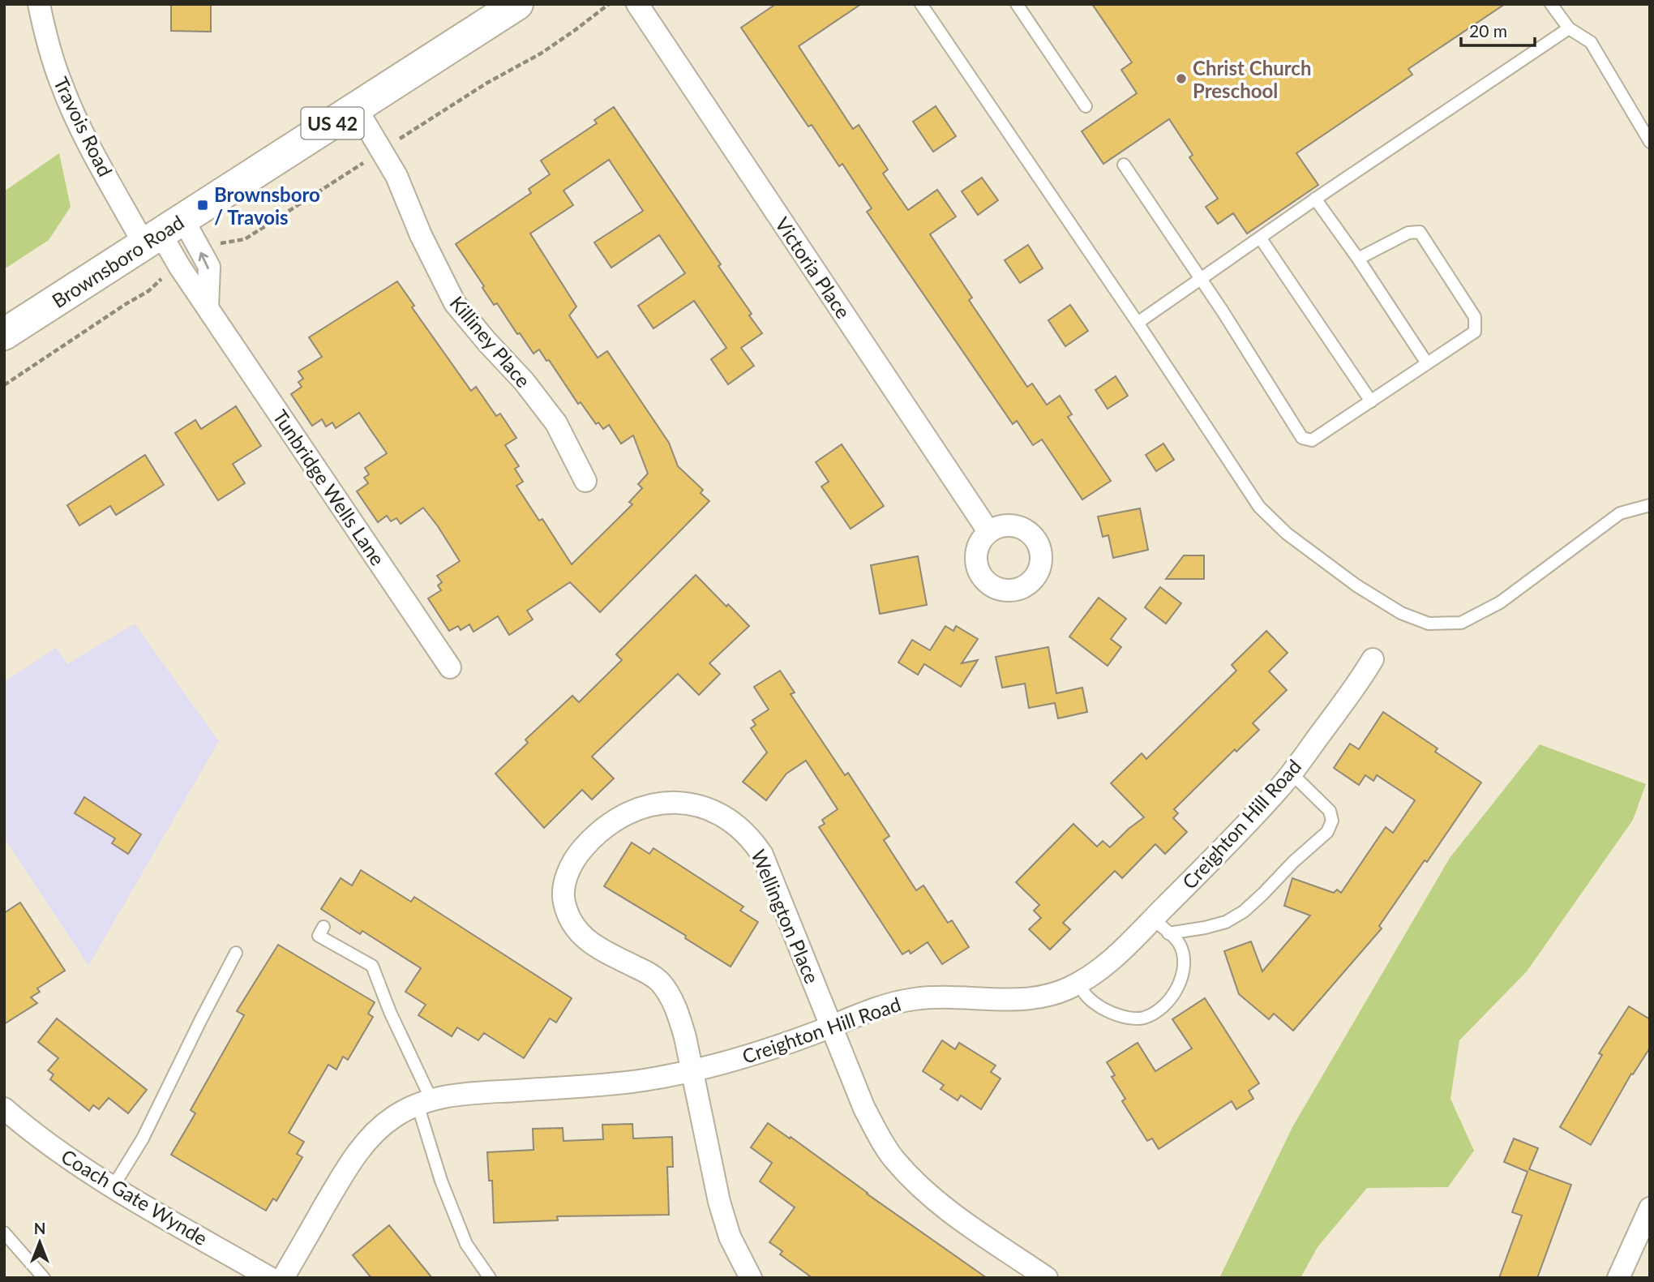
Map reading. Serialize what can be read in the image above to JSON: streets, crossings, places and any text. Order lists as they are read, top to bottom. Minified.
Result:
{"streets":{"main road":["US 42","Brownsboro Road"],"street":["Travois Road","Victoria Place","Killiney Place","Tunbridge Wells Lane","Creighton Hill Road","Wellington Place","Coach Gate Wynde"]},"crossings":[["Travois Road","Brownsboro Road"],["Travois Road","Tunbridge Wells Lane"],["Brownsboro Road","Killiney Place"],["Brownsboro Road","Tunbridge Wells Lane"],["Creighton Hill Road","Wellington Place"]],"places":{"other":["Christ Church Preschool"],"transit":["Brownsboro / Travois"]},"scale_bar":"20 m","north":"top"}
